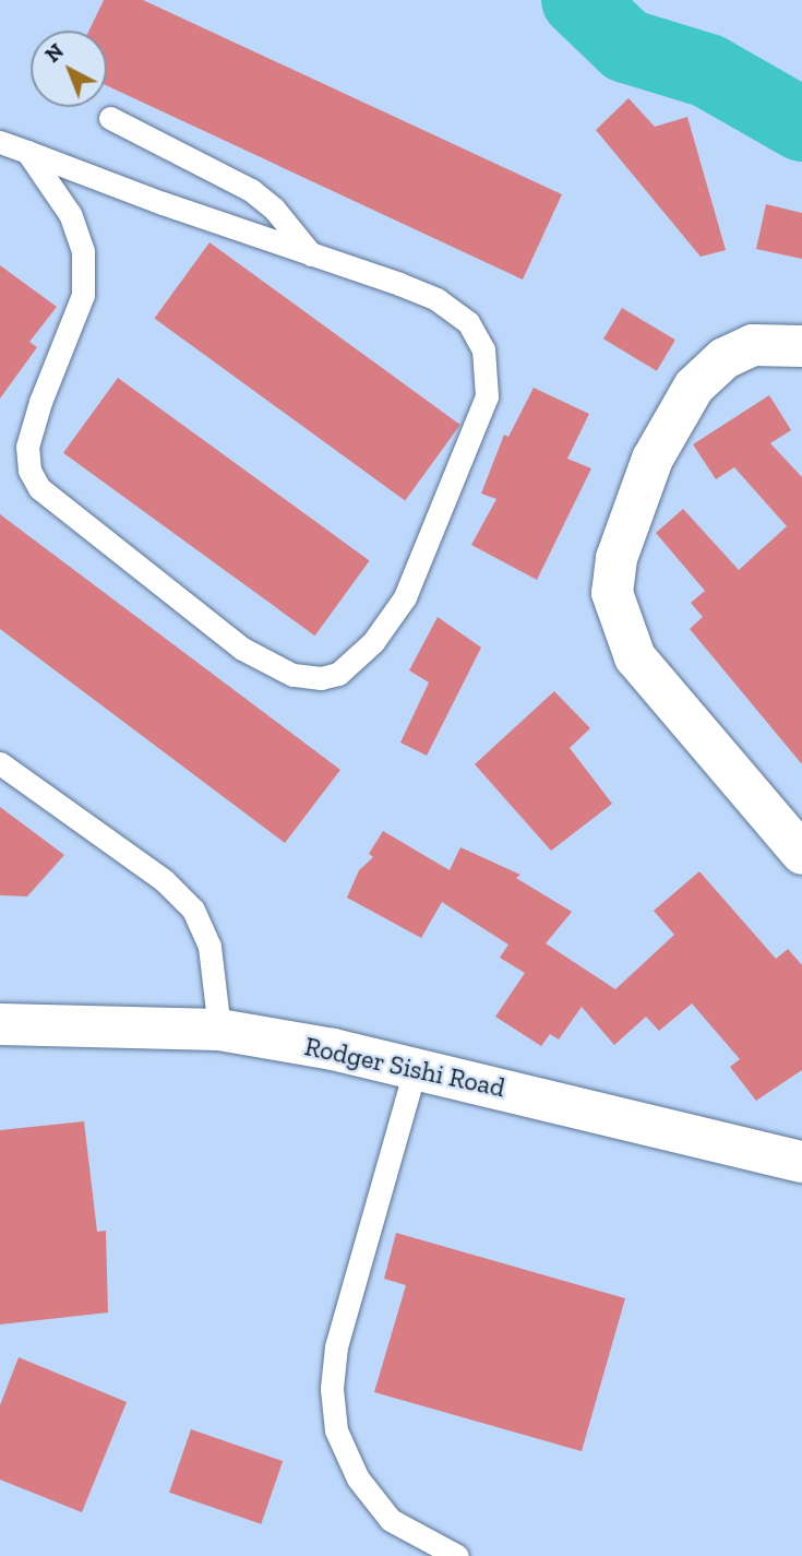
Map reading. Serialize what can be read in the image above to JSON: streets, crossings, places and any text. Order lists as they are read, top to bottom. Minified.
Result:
{"streets":{"street":["Rodger Sishi Road"]},"north":"top left"}
